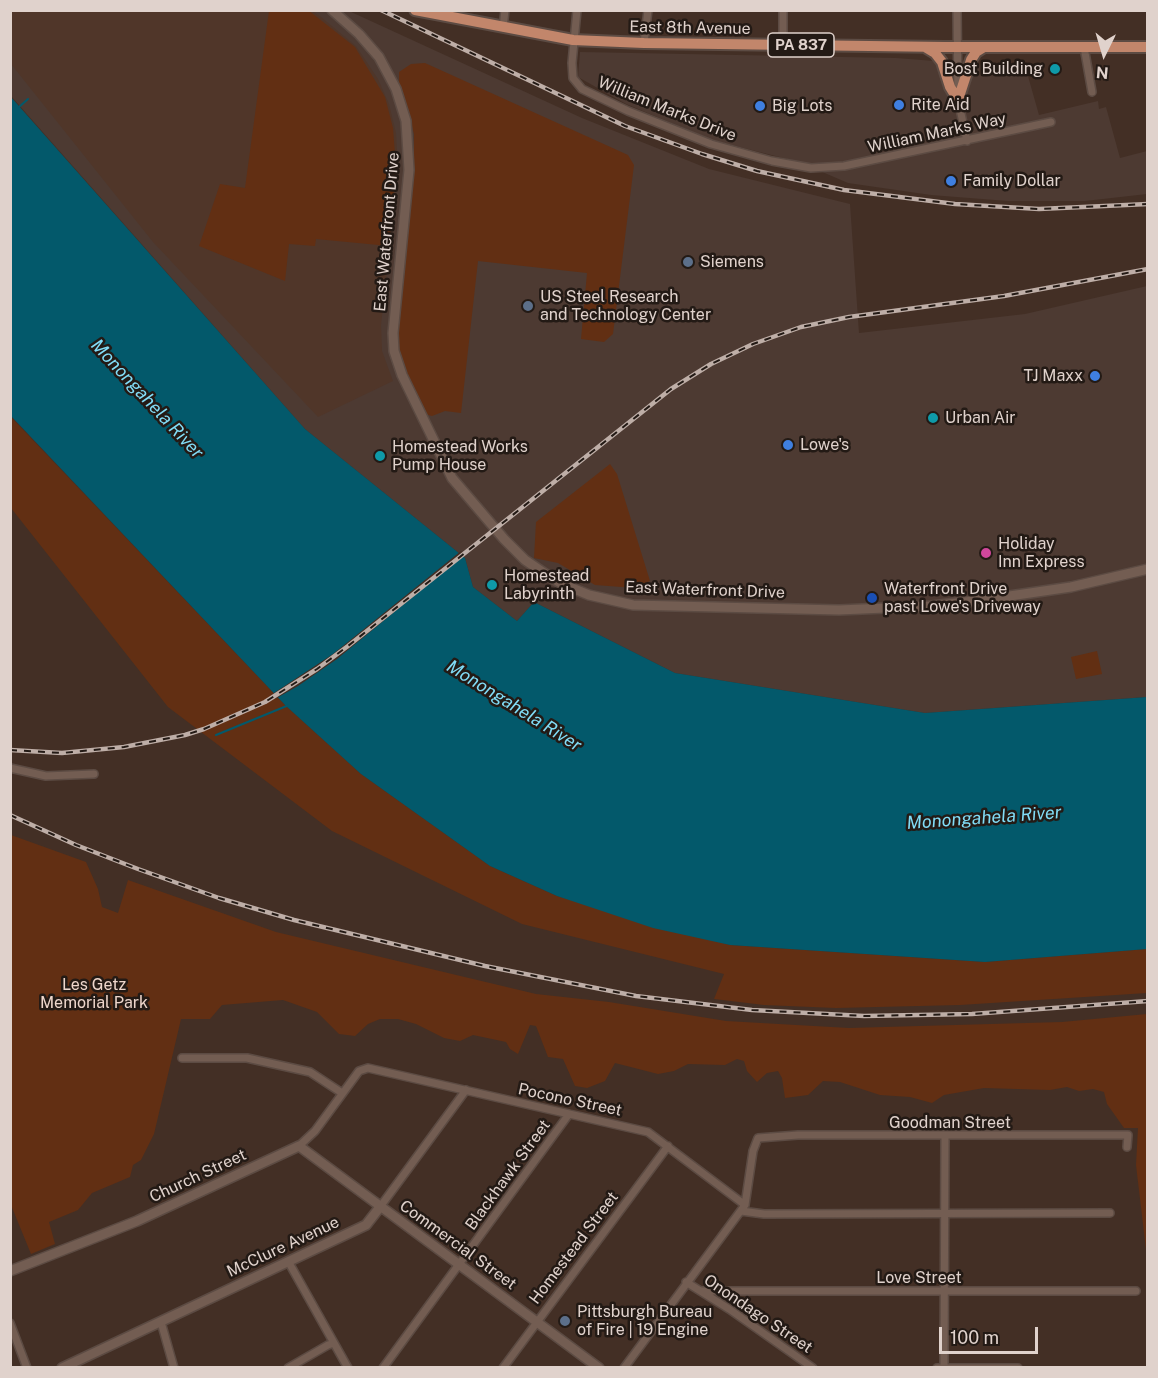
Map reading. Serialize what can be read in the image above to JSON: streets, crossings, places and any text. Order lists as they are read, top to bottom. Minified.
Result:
{"streets":{"main road":["East 8th Avenue","PA 837"],"street":["William Marks Drive","William Marks Way","East Waterfront Drive","Pocono Street","Goodman Street","Blackhawk Street","Church Street","Commercial Street","McClure Avenue","Homestead Street","Love Street","Onondago Street"]},"crossings":[["East 8th Avenue","William Marks Drive"],["William Marks Drive","William Marks Way"],["Pocono Street","Goodman Street"],["Pocono Street","Blackhawk Street"],["Pocono Street","Church Street"],["Pocono Street","McClure Avenue"],["Pocono Street","Homestead Street"],["Blackhawk Street","Commercial Street"],["Church Street","Commercial Street"],["Commercial Street","McClure Avenue"],["Commercial Street","Homestead Street"],["Love Street","Onondago Street"]],"water":["Monongahela River"],"parks":["Les Getz Memorial Park"],"places":["Bost Building","Rite Aid","Big Lots","Family Dollar","Siemens","US Steel Research and Technology Center","TJ Maxx","Urban Air","Lowe's","Homestead Works Pump House","Holiday Inn Express","Homestead Labyrinth","Waterfront Drive past Lowe's Driveway","Pittsburgh Bureau of Fire | 19 Engine"],"scale_bar":"100 m","north":"bottom"}
